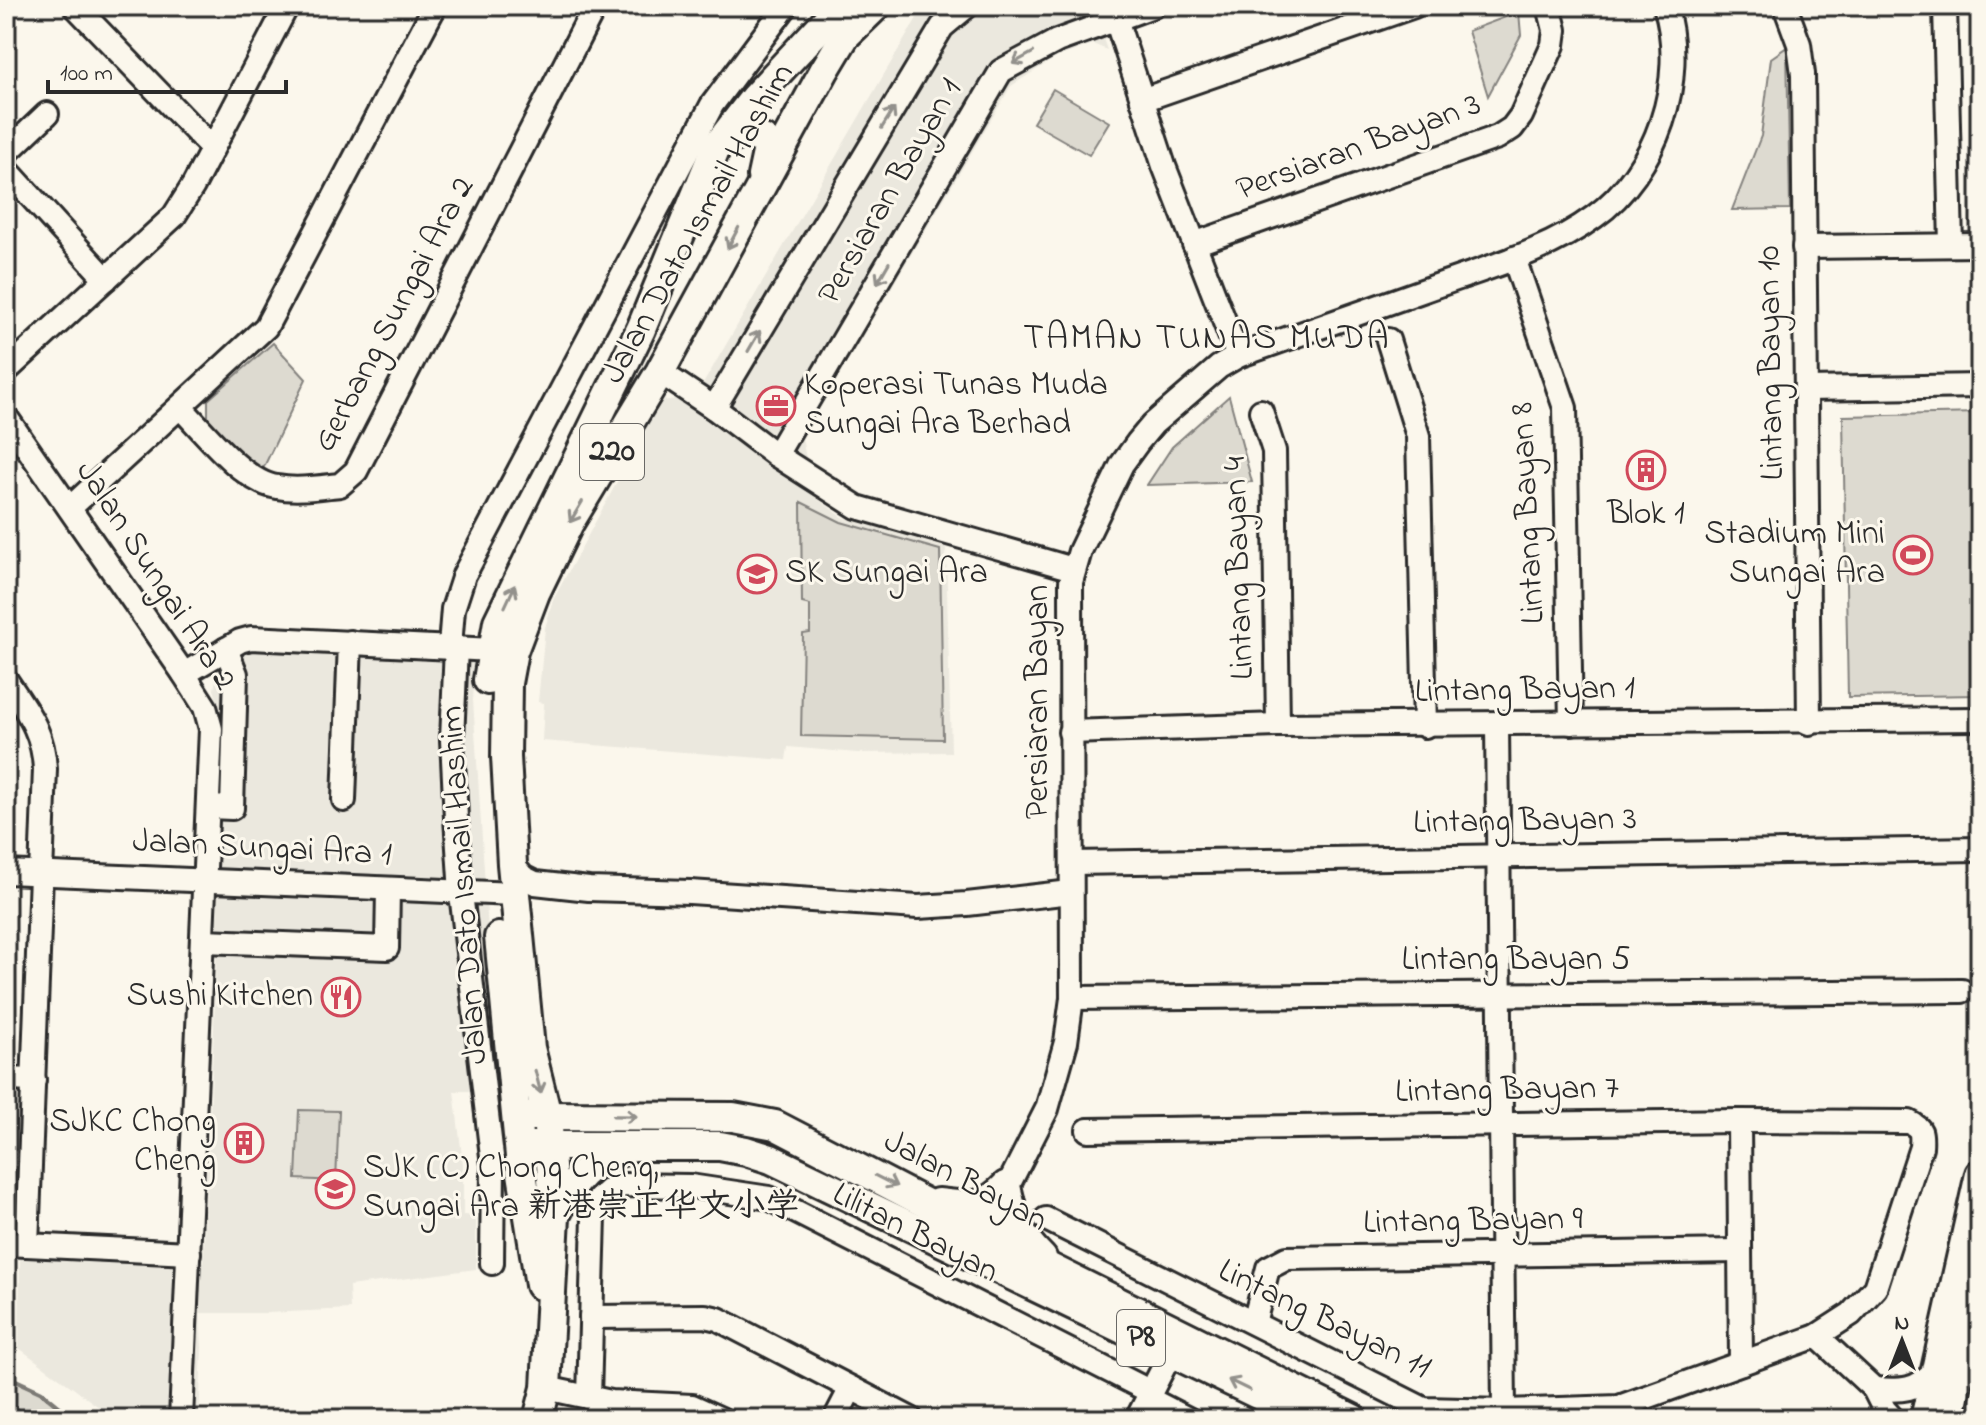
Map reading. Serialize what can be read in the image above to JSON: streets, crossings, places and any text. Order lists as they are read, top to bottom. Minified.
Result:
{"streets":{"main road":["Jalan Dato Ismail Hashim","220","Jalan Bayan","P8"],"street":["Persiaran Bayan 3","Persiaran Bayan 1","Gerbang Sungai Ara 2","Lintang Bayan 10","Lintang Bayan 8","Lintang Bayan 4","Jalan Sungai Ara 2","Lintang Bayan 1","Persiaran Bayan","Lintang Bayan 3","Jalan Sungai Ara 1","Lintang Bayan 5","Lintang Bayan 7","Lintang Bayan 9","Lilitan Bayan","Lintang Bayan 11"]},"crossings":[["Jalan Dato Ismail Hashim","Jalan Sungai Ara 1"],["Jalan Dato Ismail Hashim","Jalan Bayan"],["Lintang Bayan 10","Lintang Bayan 1"],["Lintang Bayan 8","Lintang Bayan 1"],["Lintang Bayan 8","Persiaran Bayan"],["Lintang Bayan 4","Lintang Bayan 1"],["Jalan Sungai Ara 2","Jalan Sungai Ara 1"],["Lintang Bayan 1","Persiaran Bayan"],["Persiaran Bayan","Lintang Bayan 3"],["Persiaran Bayan","Lintang Bayan 5"],["Persiaran Bayan","Jalan Bayan"],["Lintang Bayan 7","Lintang Bayan 11"],["Lintang Bayan 9","Lintang Bayan 11"]],"districts":["TAMAN TUNAS MUDA"],"places":{"office":["Koperasi Tunas Muda Sungai Ara Berhad"],"building":["Blok 1","SJKC Chong Cheng"],"sports":["Stadium Mini Sungai Ara"],"school or university":["SK Sungai Ara","SJK (C) Chong Cheng, Sungai Ara 新港崇正华文小学"],"restaurant":["Sushi Kitchen"]},"scale_bar":"100 m","north":"top"}
